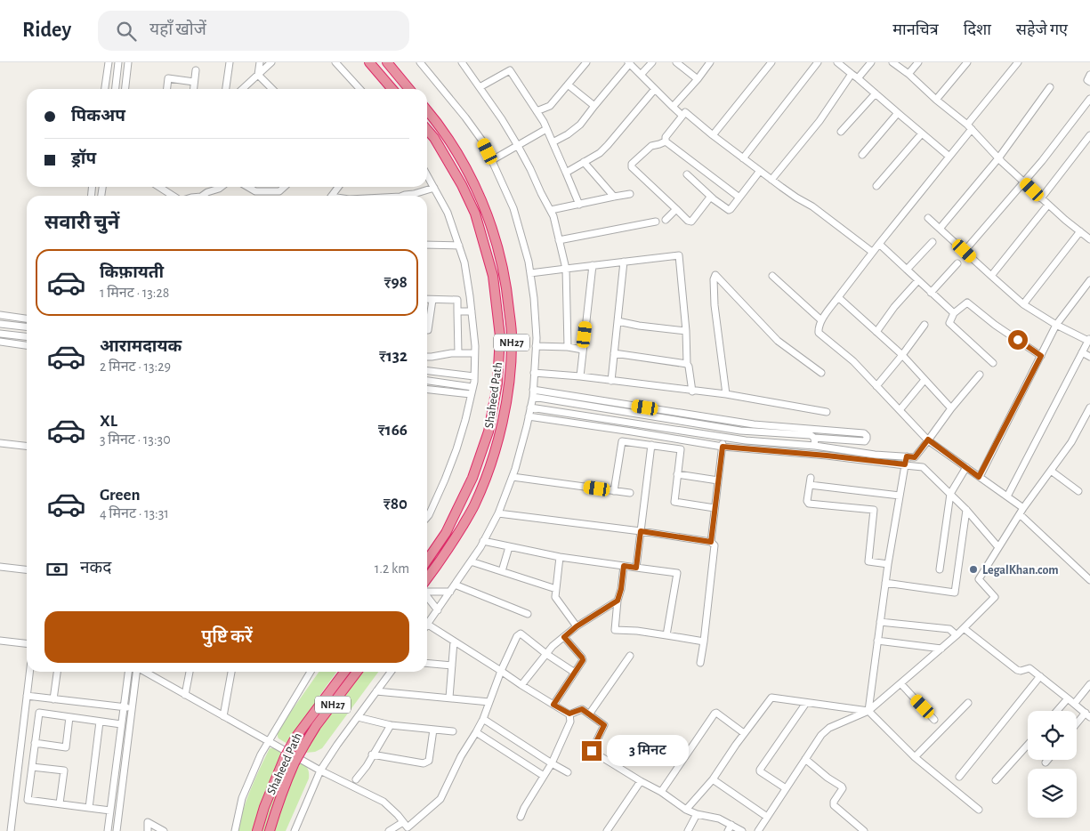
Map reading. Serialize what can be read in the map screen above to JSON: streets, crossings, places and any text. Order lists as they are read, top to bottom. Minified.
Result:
{"streets":{"highway":["NH27","Shaheed Path"]},"places":["LegalKhan.com"],"page":{"header":"Ridey","search":"यहाँ खोजें","nav":["मानचित्र","दिशा","सहेजे गए"],"banner":["पिकअप","ड्रॉप"],"heading":"सवारी चुनें","list":[{"name":"किफ़ायती","note":"1 मिनट · 13:28","value":"₹98"},{"name":"आरामदायक","note":"2 मिनट · 13:29","value":"₹132"},{"name":"XL","note":"3 मिनट · 13:30","value":"₹166"},{"name":"Green","note":"4 मिनट · 13:31","value":"₹80"}],"pay":["नकद","1.2 km"],"buttons":"पुष्टि करें","bubble":"3 मिनट"}}
